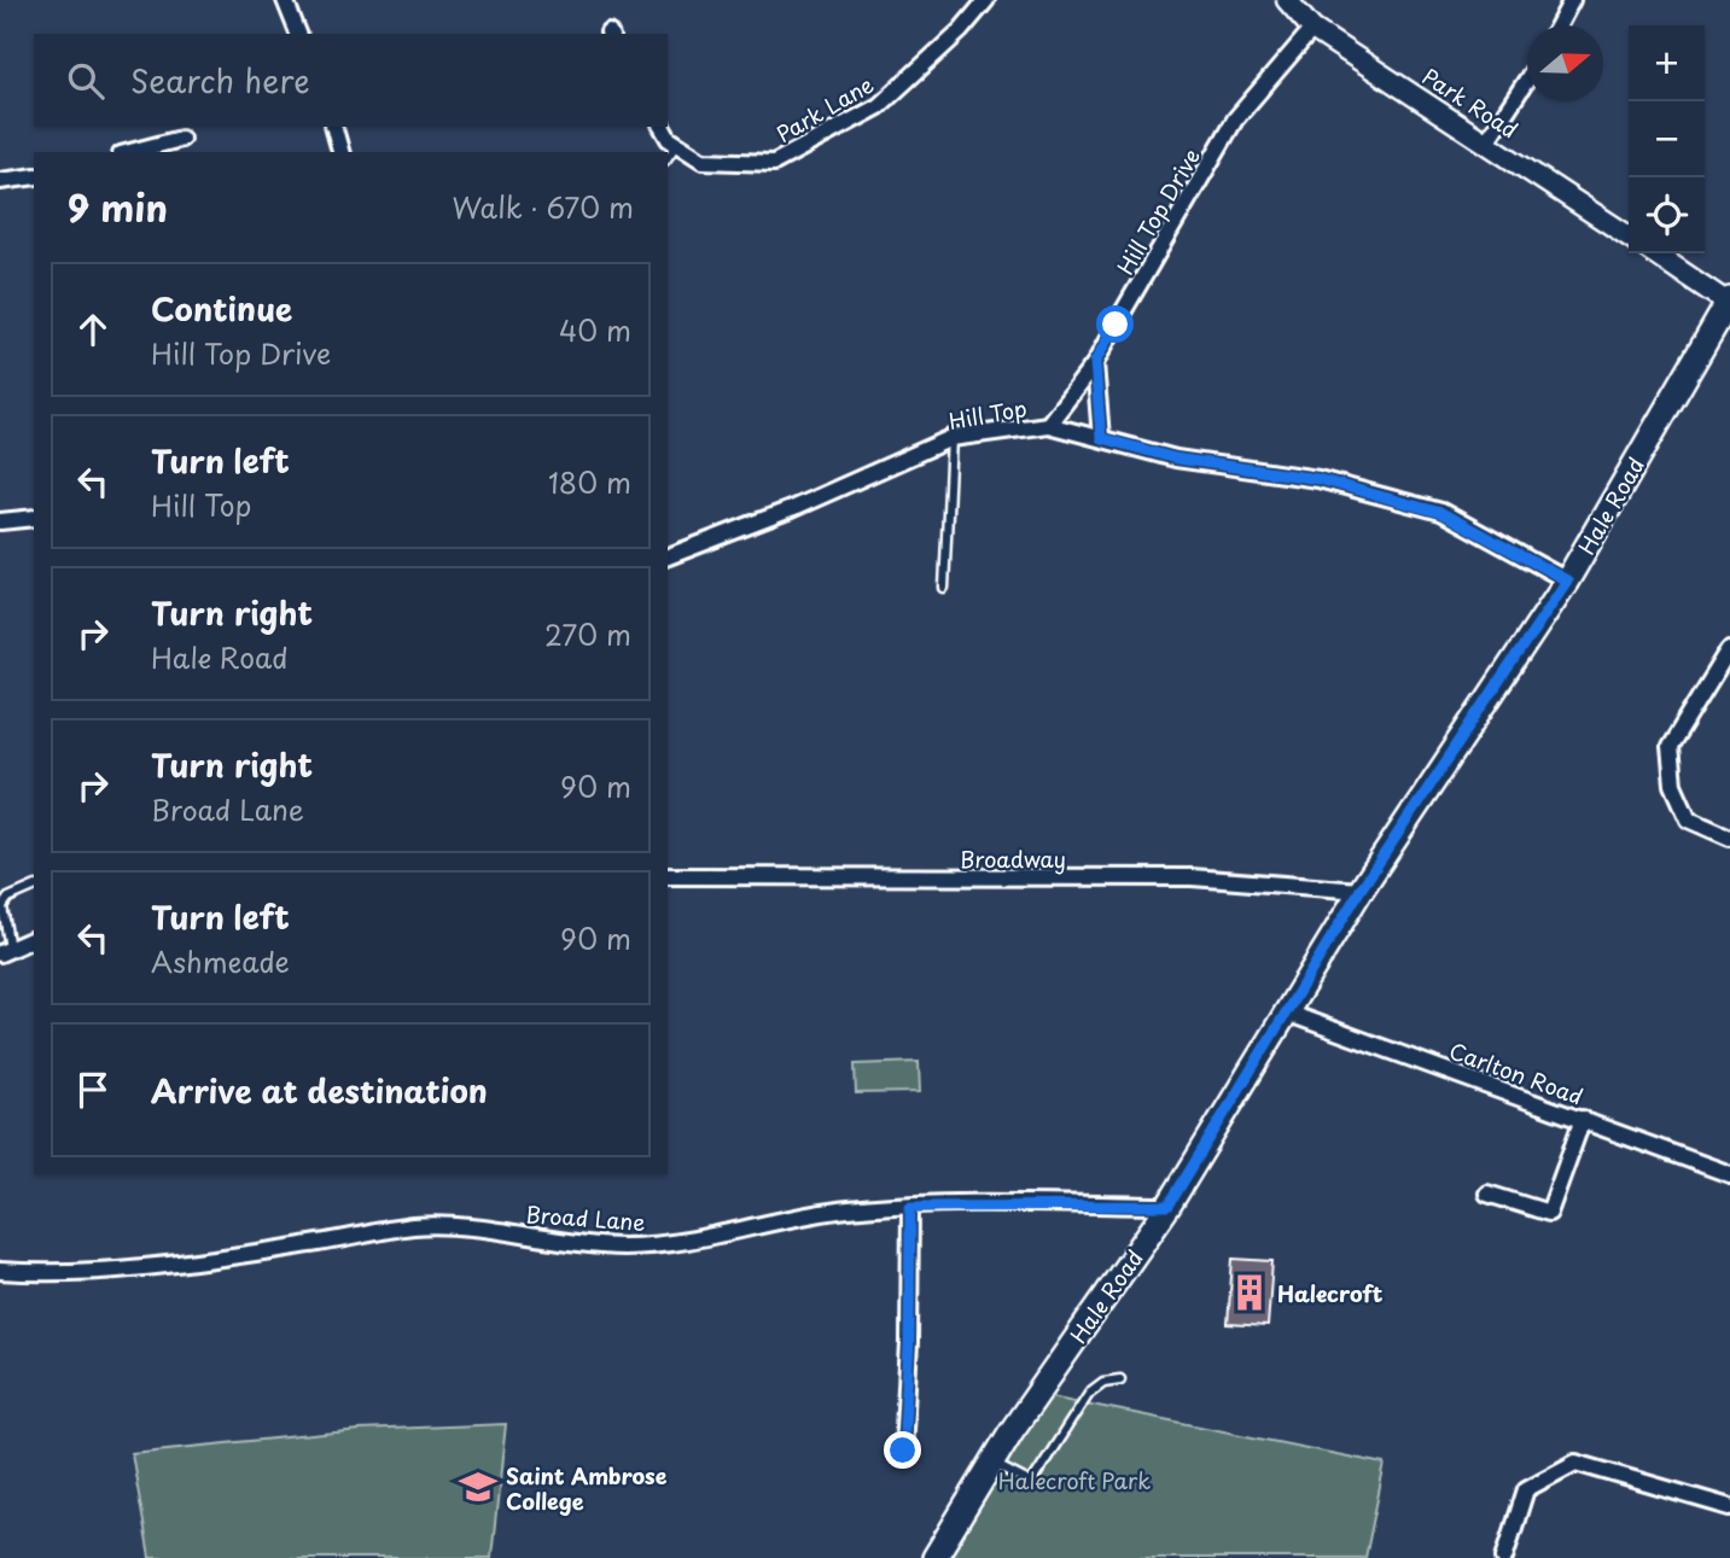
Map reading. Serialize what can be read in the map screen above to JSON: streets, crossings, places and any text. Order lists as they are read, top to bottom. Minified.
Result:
{"streets":{"main road":["Park Road","Hale Road"],"street":["Park Lane","Hill Top Drive","Hill Top","Broadway","Carlton Road","Broad Lane"]},"crossings":[["Park Road","Hill Top Drive"],["Hill Top Drive","Hill Top"],["Hill Top","Hale Road"],["Hale Road","Broadway"],["Hale Road","Carlton Road"],["Hale Road","Broad Lane"]],"parks":["Halecroft Park"],"places":{"building":["Halecroft"],"school or university":["Saint Ambrose College"]},"north":"right","page":{"map_buttons":["+","−"],"search":"Search here","heading":["9 min","Walk · 670 m"],"list":[["Continue","Hill Top Drive","40 m"],["Turn left","Hill Top","180 m"],["Turn right","Hale Road","270 m"],["Turn right","Broad Lane","90 m"],["Turn left","Ashmeade","90 m"],"Arrive at destination"]}}
